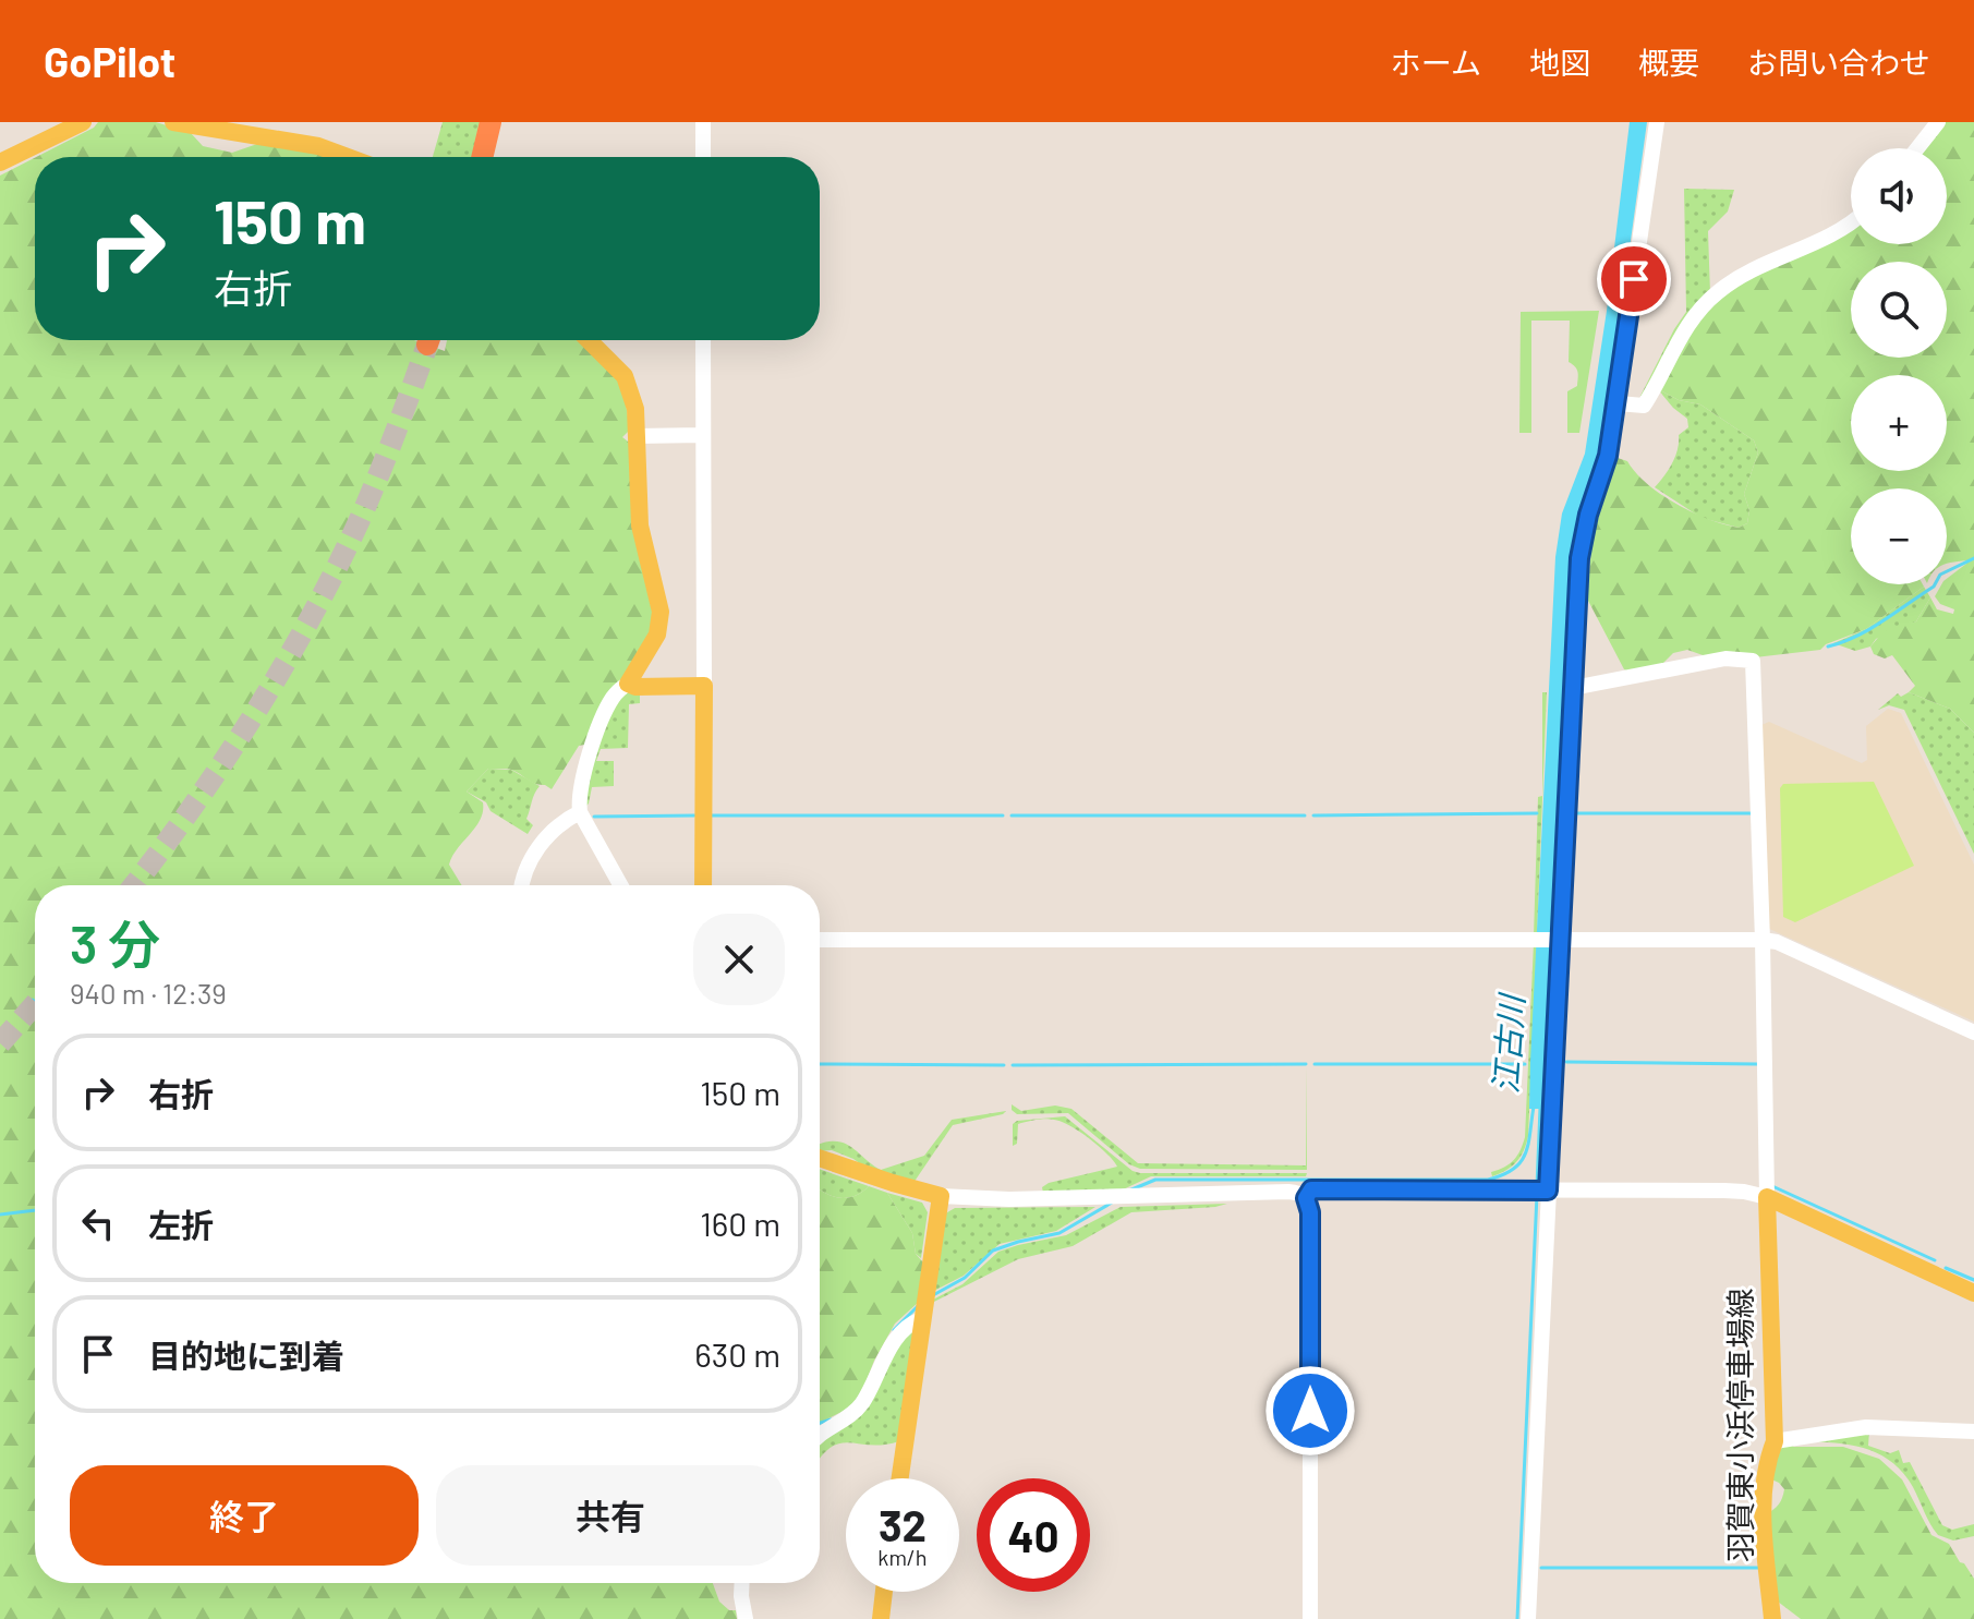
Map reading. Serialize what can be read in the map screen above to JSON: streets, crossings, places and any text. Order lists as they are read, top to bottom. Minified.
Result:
{"streets":{"main road":["羽賀東小浜停車場線"]},"water":["江古川"],"page":{"header":"GoPilot","nav":["ホーム","地図","概要","お問い合わせ"],"map_buttons":["+","−"],"turn":["150 m","右折"],"heading":["3 分","940 m · 12:39"],"list":[{"name":"右折","value":"150 m"},{"name":"左折","value":"160 m"},{"name":"目的地に到着","value":"630 m"}],"buttons":["終了","共有"],"speed":"32 km/h","limit":"40"}}
